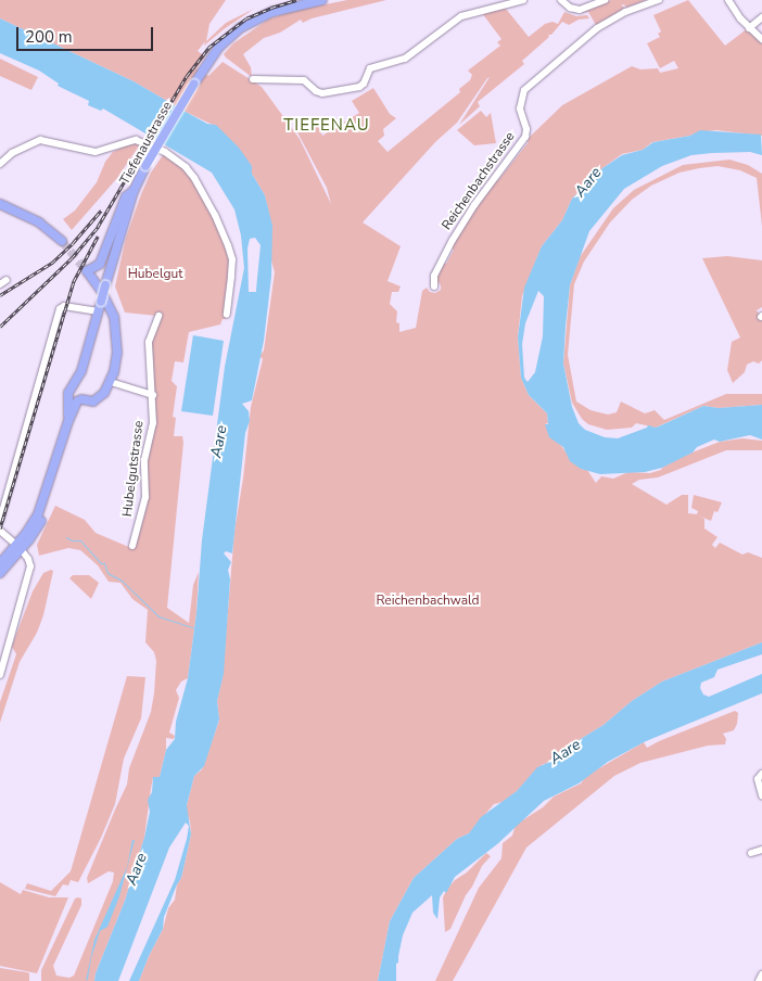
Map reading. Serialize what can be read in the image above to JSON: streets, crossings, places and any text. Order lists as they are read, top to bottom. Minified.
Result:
{"streets":{"main road":["Tiefenaustrasse"],"street":["Reichenbachstrasse","Hubelgutstrasse"]},"districts":["TIEFENAU"],"water":["Aare"],"parks":["Hubelgut","Reichenbachwald"],"scale_bar":"200 m"}
